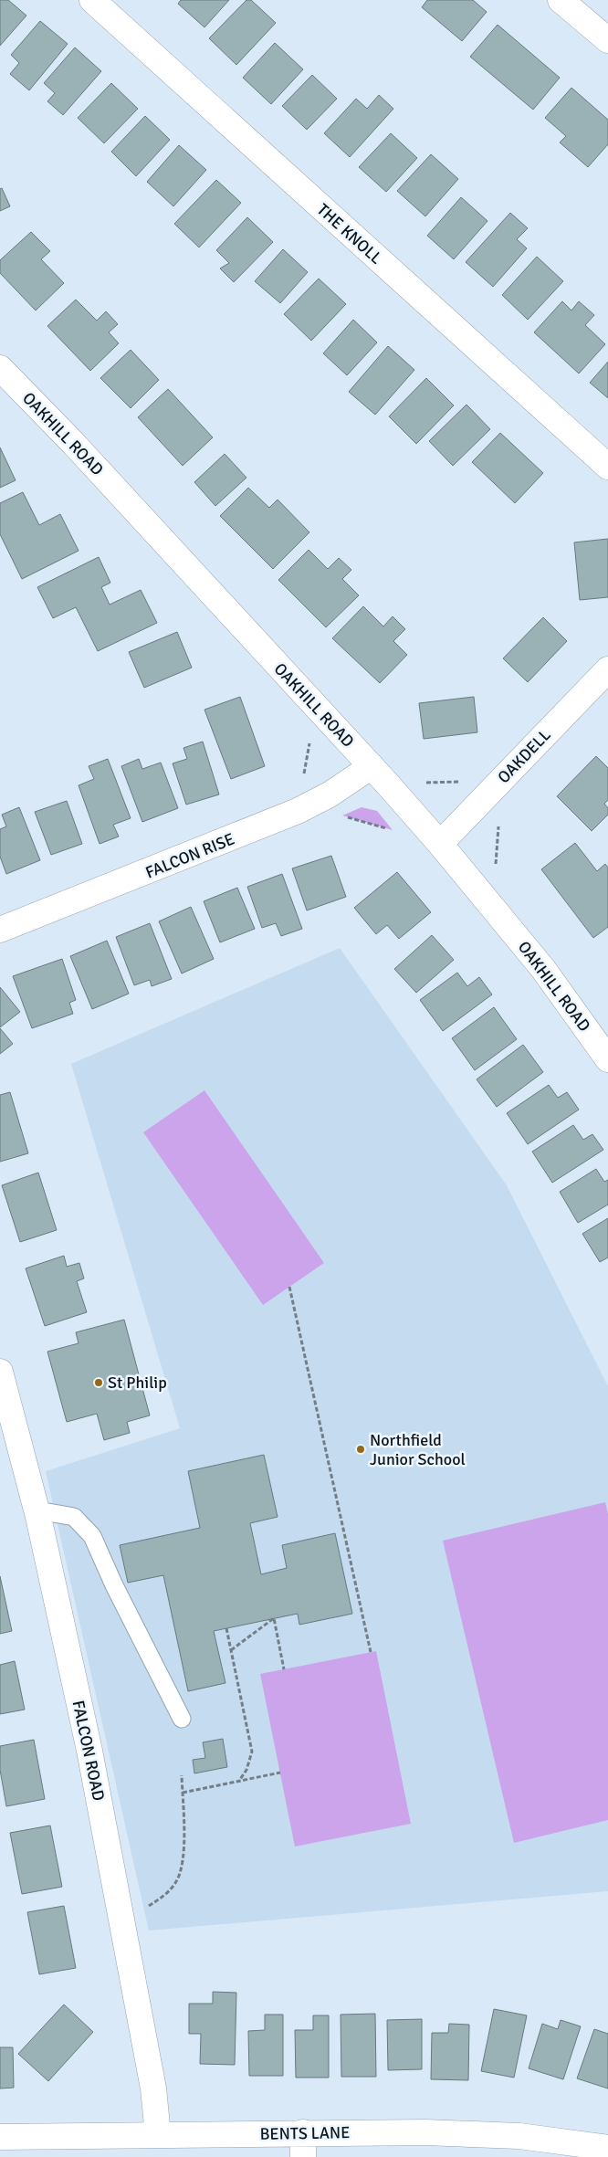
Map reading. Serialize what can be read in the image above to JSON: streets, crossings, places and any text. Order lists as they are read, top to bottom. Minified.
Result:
{"streets":{"street":["THE KNOLL","OAKHILL ROAD","OAKDELL","FALCON RISE","FALCON ROAD","BENTS LANE"]},"crossings":[["OAKHILL ROAD","OAKDELL"],["OAKHILL ROAD","FALCON RISE"],["FALCON ROAD","BENTS LANE"]],"places":["St Philip","Northfield Junior School"]}
